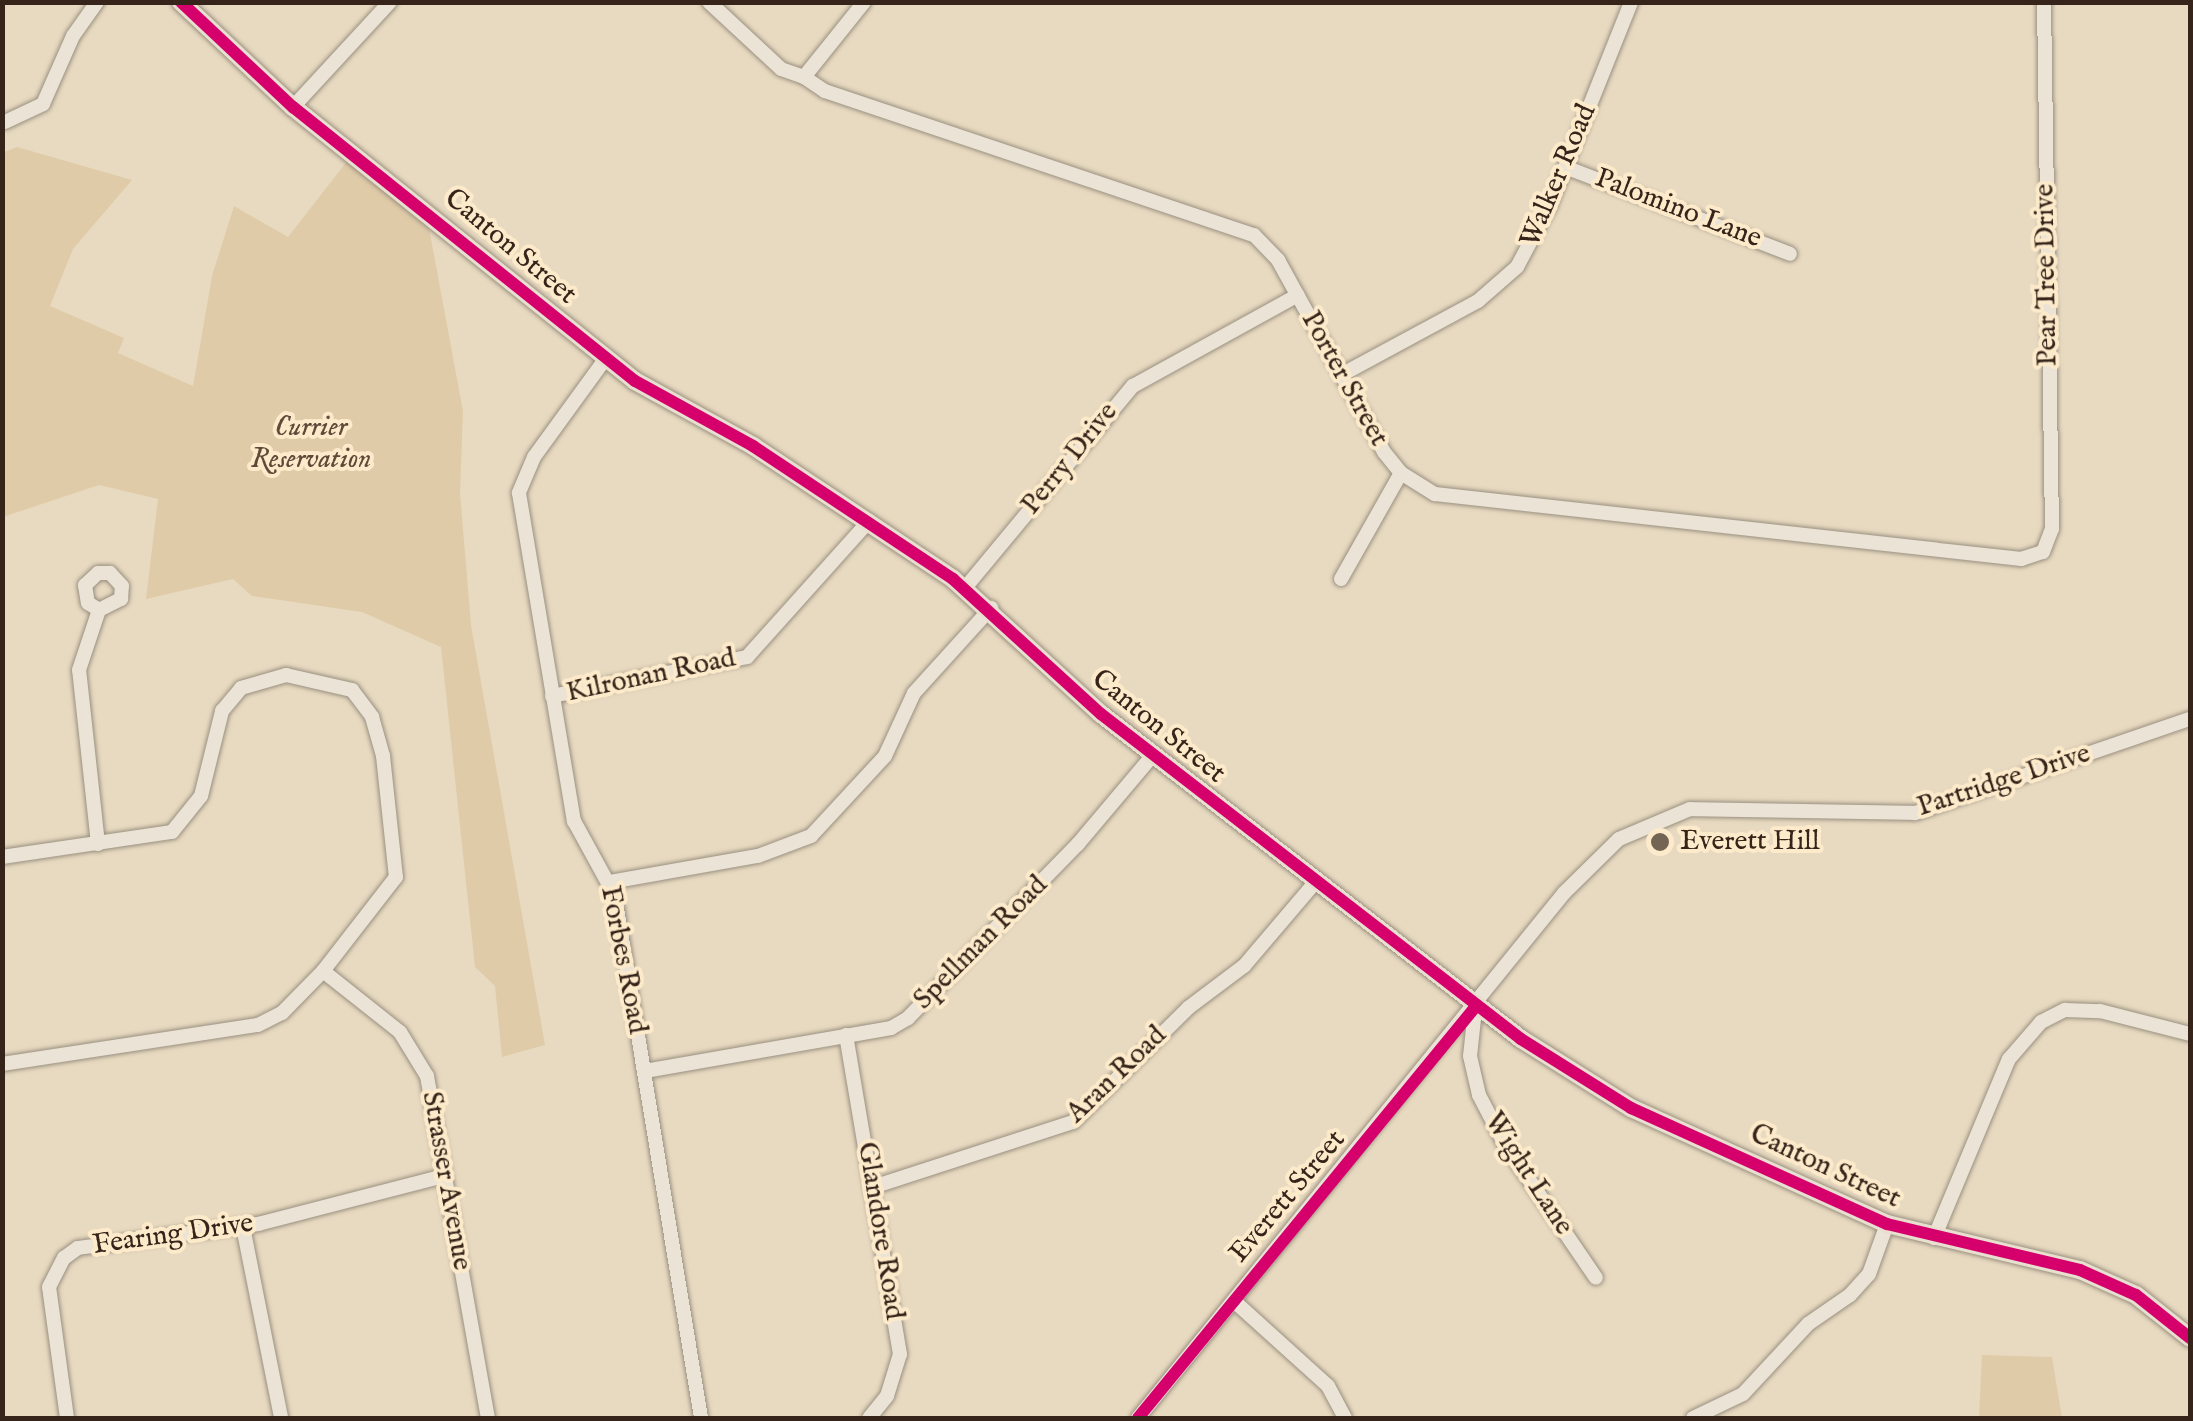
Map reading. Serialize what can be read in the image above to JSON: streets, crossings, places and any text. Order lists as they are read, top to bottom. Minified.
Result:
{"streets":{"main road":["Canton Street"],"street":["Walker Road","Palomino Lane","Pear Tree Drive","Porter Street","Perry Drive","Kilronan Road","Partridge Drive","Spellman Road","Forbes Road","Aran Road","Wight Lane","Strasser Avenue","Everett Street","Glandore Road","Fearing Drive"]},"crossings":[["Walker Road","Palomino Lane"],["Walker Road","Porter Street"],["Canton Street","Perry Drive"],["Canton Street","Kilronan Road"],["Canton Street","Partridge Drive"],["Canton Street","Spellman Road"],["Canton Street","Forbes Road"],["Canton Street","Aran Road"],["Canton Street","Wight Lane"],["Canton Street","Everett Street"],["Pear Tree Drive","Porter Street"],["Porter Street","Perry Drive"],["Kilronan Road","Forbes Road"],["Partridge Drive","Wight Lane"],["Partridge Drive","Everett Street"],["Spellman Road","Forbes Road"],["Spellman Road","Glandore Road"],["Aran Road","Glandore Road"],["Wight Lane","Everett Street"],["Strasser Avenue","Fearing Drive"]],"parks":["Currier Reservation"],"places":["Everett Hill"]}
